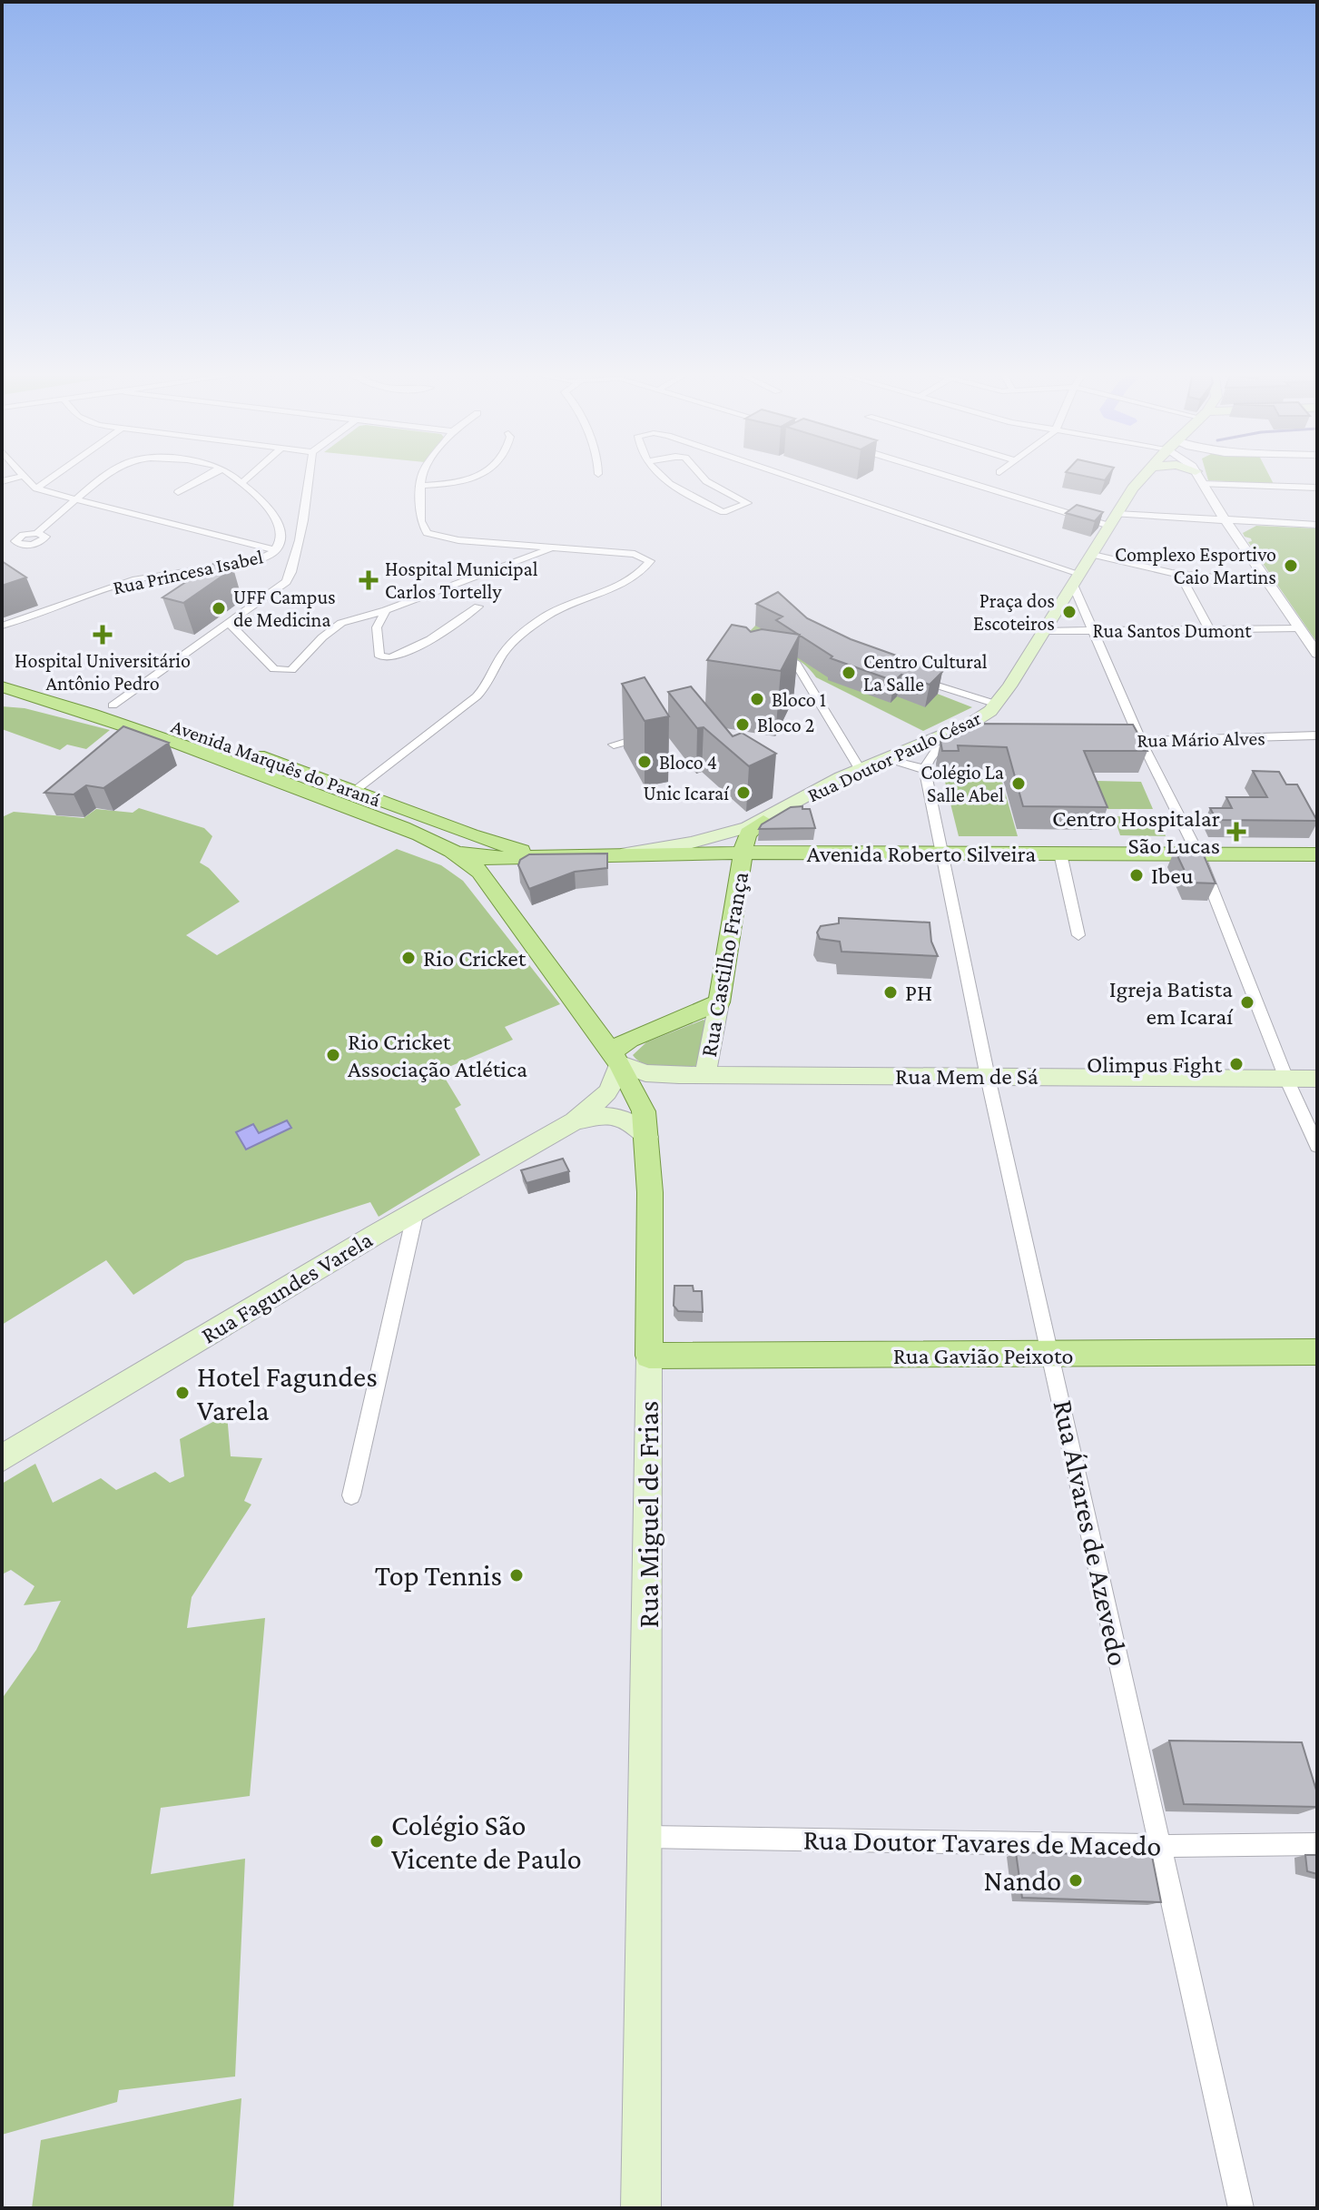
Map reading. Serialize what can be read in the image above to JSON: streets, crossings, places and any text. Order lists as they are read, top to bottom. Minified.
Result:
{"streets":{"main road":["Rua Doutor Paulo César","Avenida Marquês do Paraná","Avenida Roberto Silveira","Rua Castilho França","Rua Mem de Sá","Rua Fagundes Varela","Rua Gavião Peixoto","Rua Miguel de Frias"],"street":["Rua Princesa Isabel","Rua Santos Dumont","Rua Mário Alves","Rua Álvares de Azevedo","Rua Doutor Tavares de Macedo"]},"crossings":[["Rua Santos Dumont","Rua Doutor Paulo César"],["Rua Doutor Paulo César","Avenida Marquês do Paraná"],["Rua Doutor Paulo César","Avenida Roberto Silveira"],["Rua Doutor Paulo César","Rua Castilho França"],["Avenida Marquês do Paraná","Rua Miguel de Frias"],["Avenida Roberto Silveira","Rua Castilho França"],["Avenida Roberto Silveira","Rua Álvares de Azevedo"],["Rua Castilho França","Rua Mem de Sá"],["Rua Mem de Sá","Rua Fagundes Varela"],["Rua Mem de Sá","Rua Miguel de Frias"],["Rua Mem de Sá","Rua Álvares de Azevedo"],["Rua Fagundes Varela","Rua Miguel de Frias"],["Rua Gavião Peixoto","Rua Miguel de Frias"],["Rua Gavião Peixoto","Rua Álvares de Azevedo"],["Rua Miguel de Frias","Rua Doutor Tavares de Macedo"],["Rua Álvares de Azevedo","Rua Doutor Tavares de Macedo"]],"places":{"other":["Complexo Esportivo Caio Martins","UFF Campus de Medicina","Praça dos Escoteiros","Centro Cultural La Salle","Bloco 1","Bloco 2","Bloco 4","Colégio La Salle Abel","Unic Icaraí","Ibeu","Rio Cricket","PH","Igreja Batista em Icaraí","Rio Cricket Associação Atlética","Olimpus Fight","Hotel Fagundes Varela","Top Tennis","Colégio São Vicente de Paulo","Nando"],"health":["Hospital Municipal Carlos Tortelly","Hospital Universitário Antônio Pedro","Centro Hospitalar São Lucas"]}}
